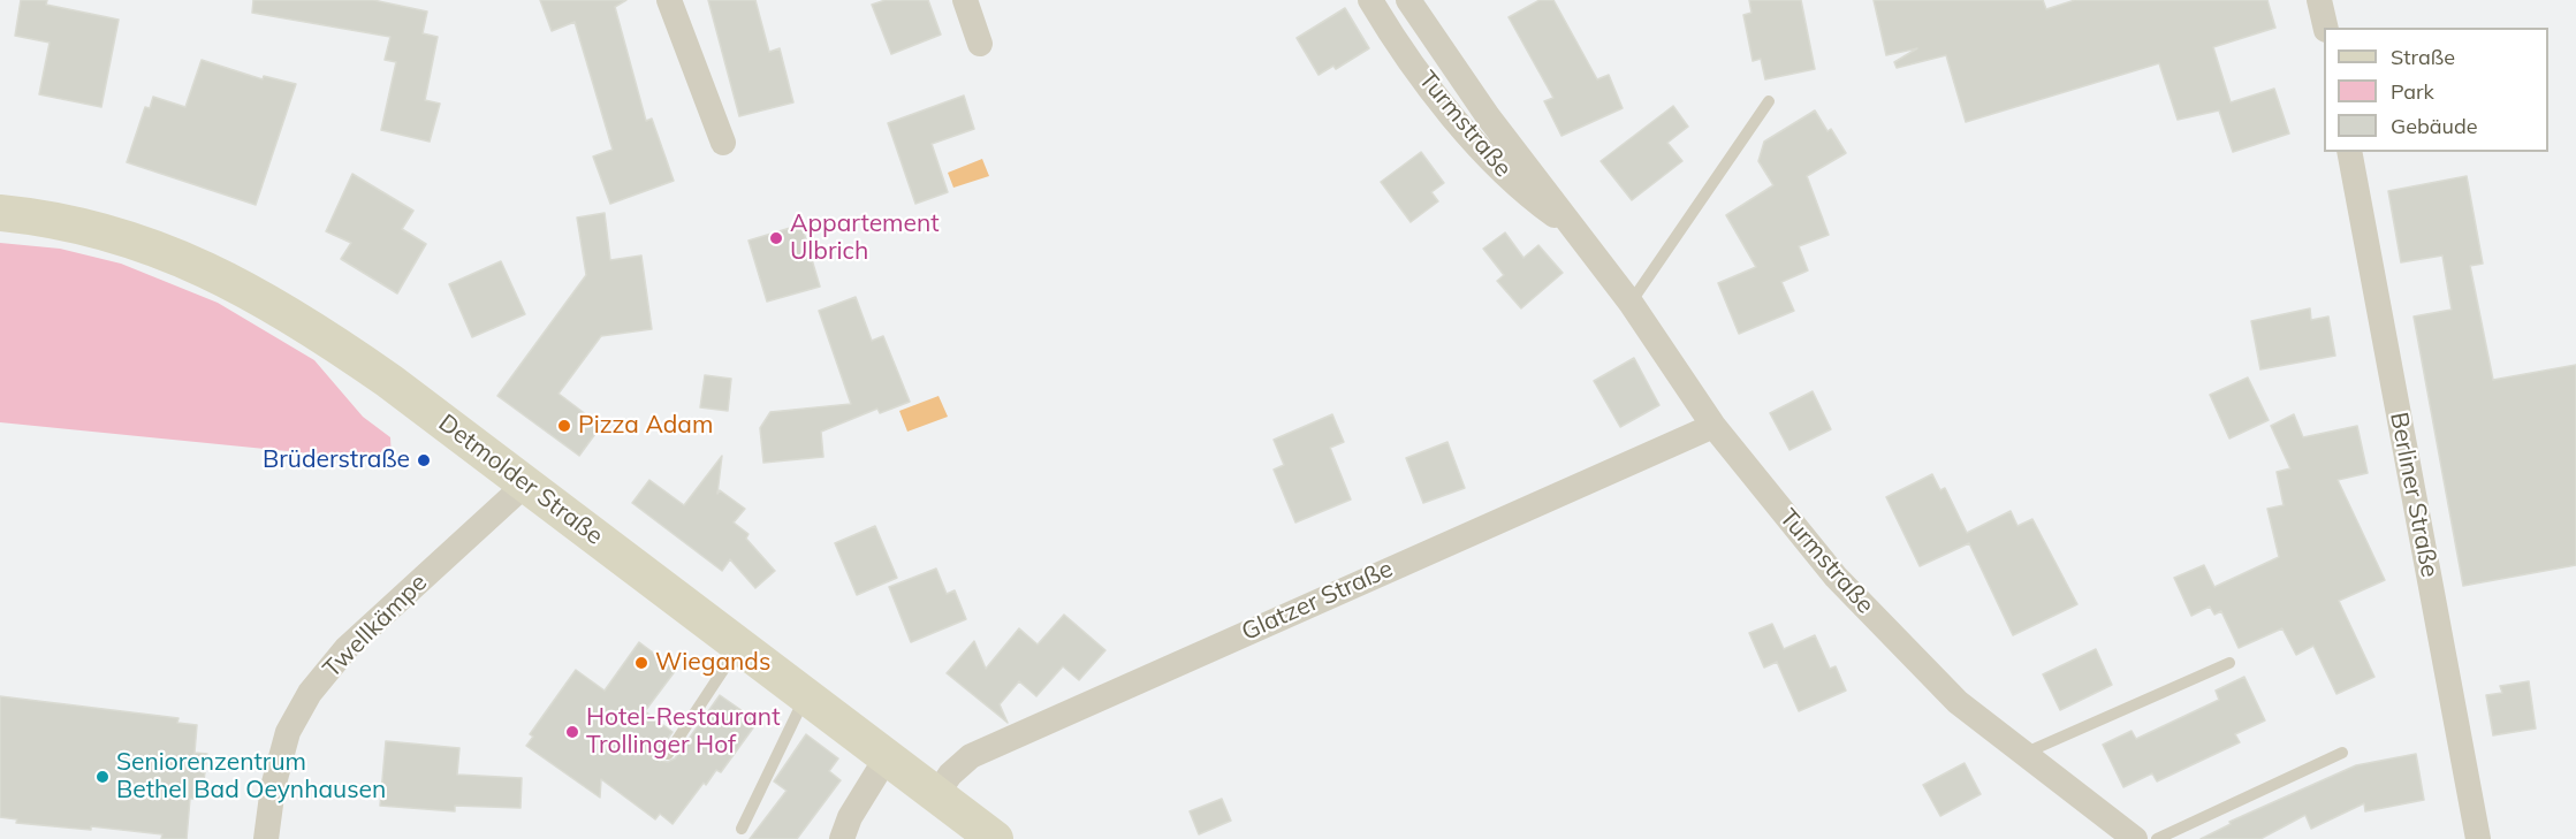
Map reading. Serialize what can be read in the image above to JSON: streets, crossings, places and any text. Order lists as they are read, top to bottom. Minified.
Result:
{"streets":{"main road":["Detmolder Straße"],"street":["Turmstraße","Berliner Straße","Glatzer Straße","Twellkämpe"]},"crossings":[["Turmstraße","Glatzer Straße"],["Detmolder Straße","Glatzer Straße"],["Detmolder Straße","Twellkämpe"]],"places":["Appartement Ulbrich","Pizza Adam","Brüderstraße","Wiegands","Hotel-Restaurant Trollinger Hof","Seniorenzentrum Bethel Bad Oeynhausen"],"legend":["Straße","Park","Gebäude"]}
